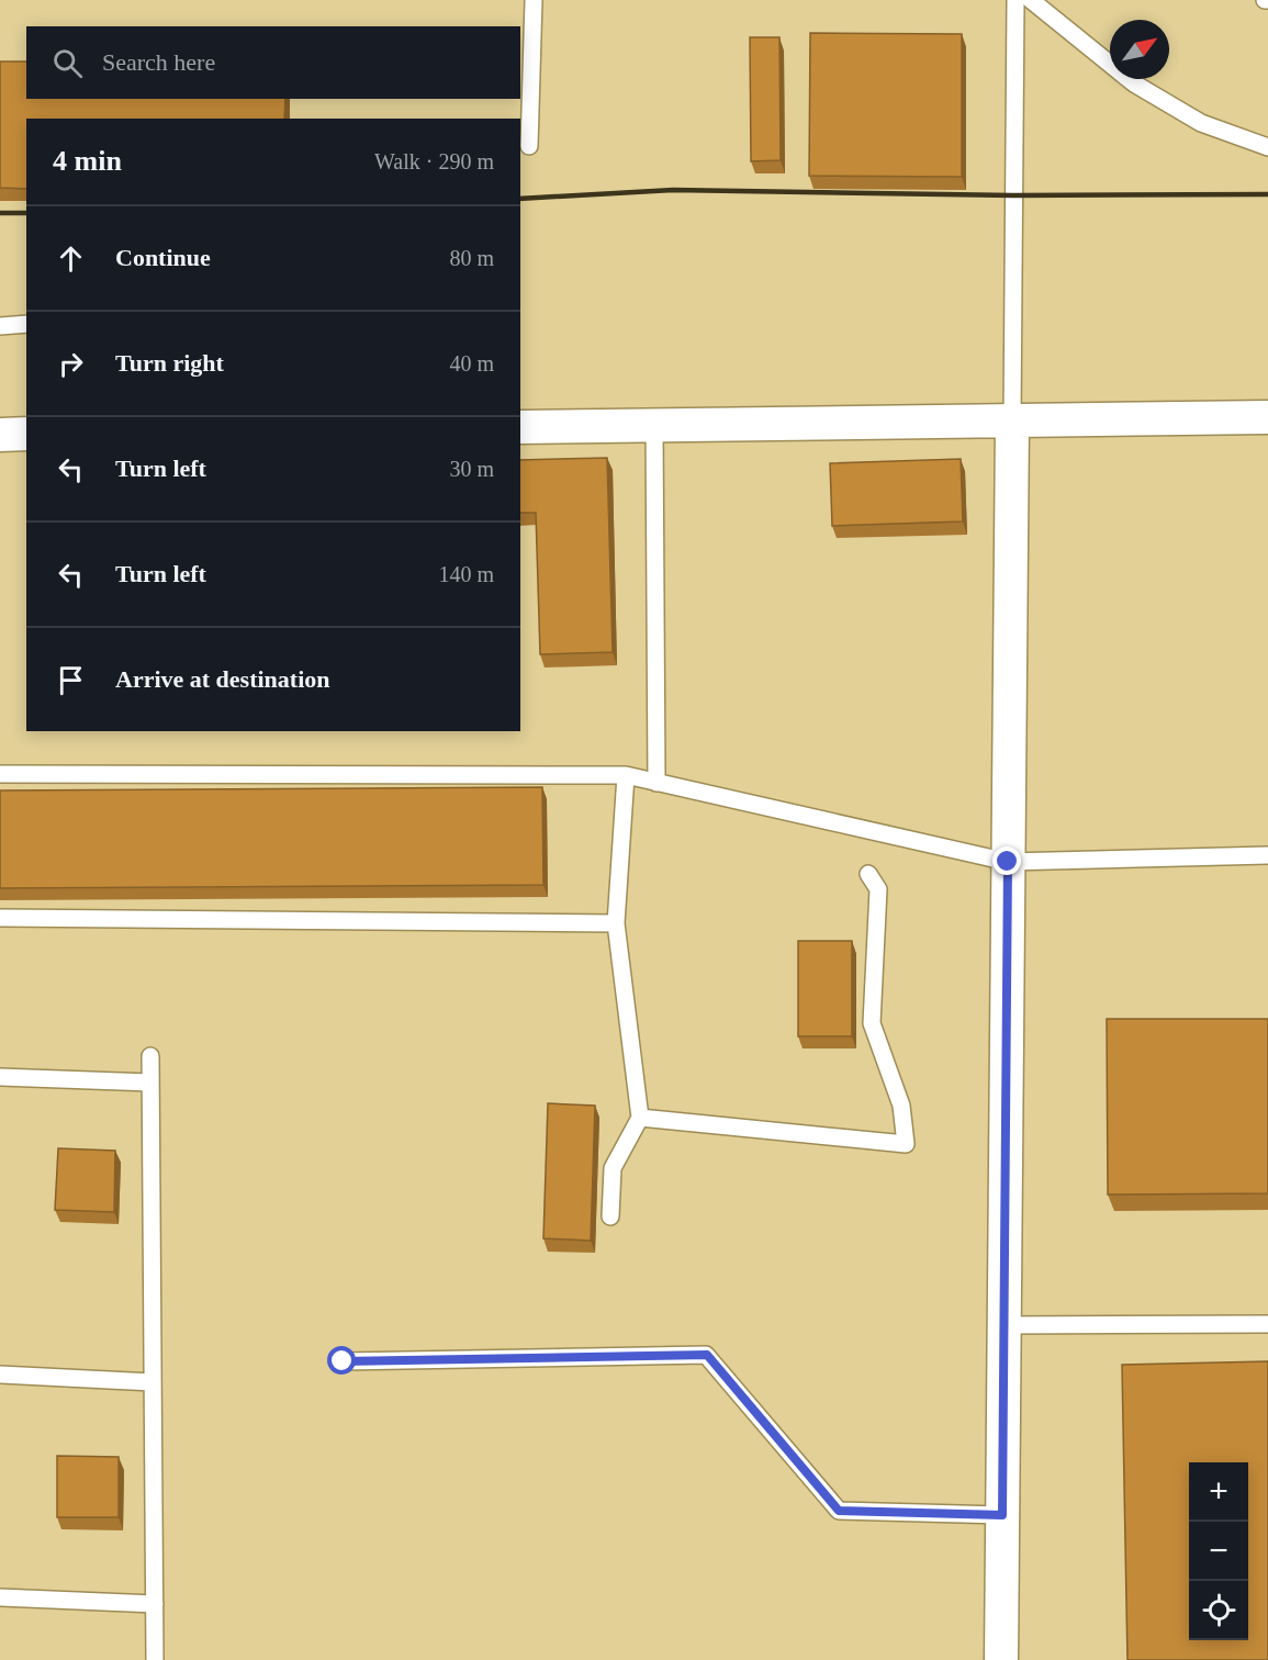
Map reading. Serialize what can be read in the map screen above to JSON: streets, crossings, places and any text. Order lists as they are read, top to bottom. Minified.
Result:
{"north":"top right","page":{"search":"Search here","heading":["4 min","Walk · 290 m"],"list":[["Continue","80 m"],["Turn right","40 m"],["Turn left","30 m"],["Turn left","140 m"],"Arrive at destination"],"map_buttons":["+","−"]}}
